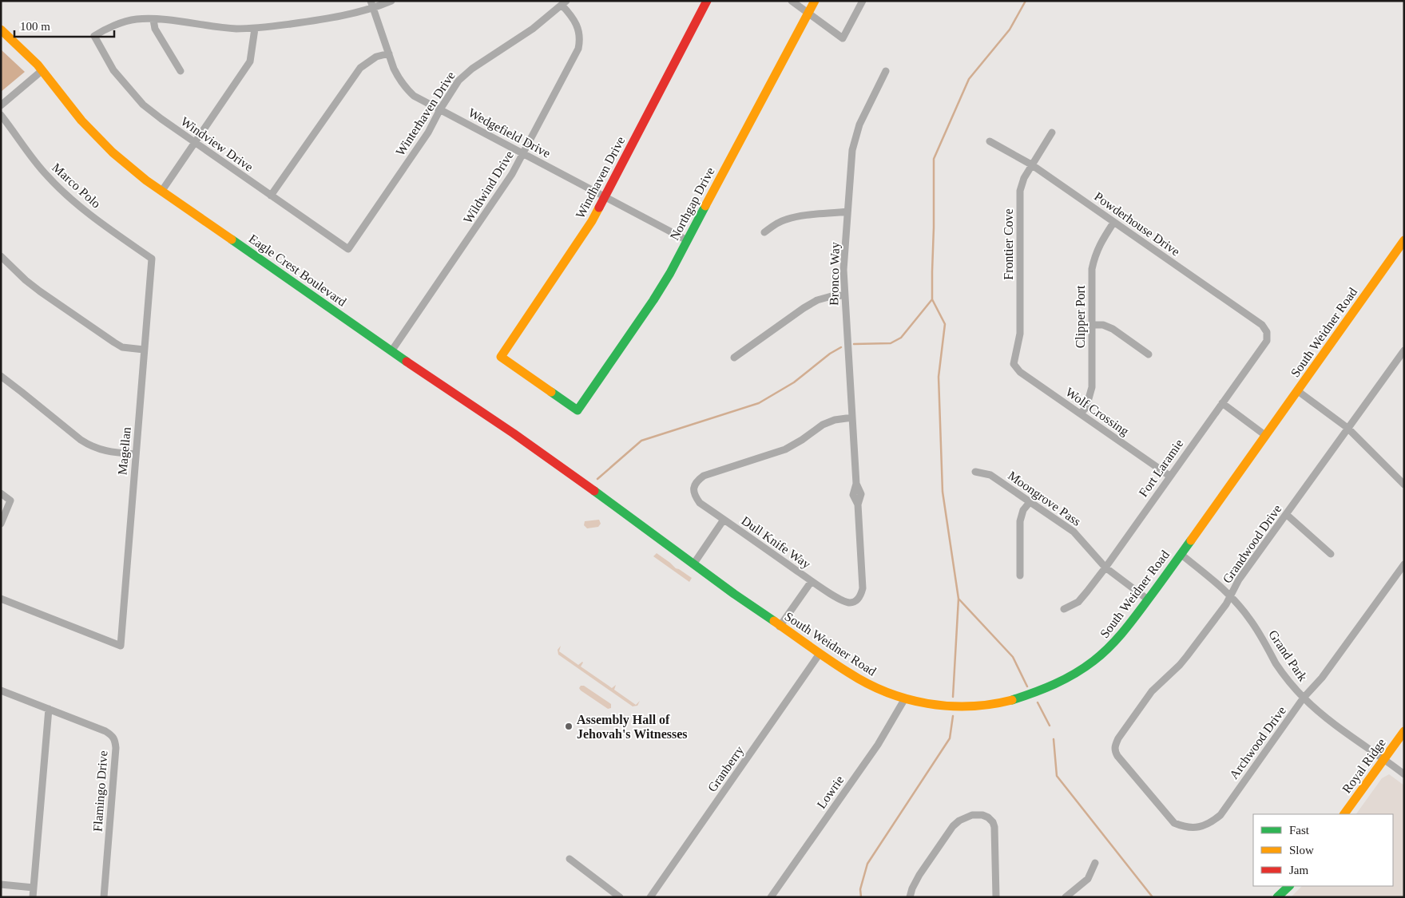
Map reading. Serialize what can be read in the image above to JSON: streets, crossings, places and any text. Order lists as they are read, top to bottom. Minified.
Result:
{"streets":{"main road":["Windhaven Drive","Northgap Drive","Eagle Crest Boulevard","South Weidner Road","Royal Ridge"],"street":["Winterhaven Drive","Wedgefield Drive","Windview Drive","Marco Polo","Wildwind Drive","Powderhouse Drive","Frontier Cove","Bronco Way","Clipper Port","Wolf Crossing","Magellan","Fort Laramie","Moongrove Pass","Dull Knife Way","Grandwood Drive","Grand Park","Archwood Drive","Granberry","Flamingo Drive","Lowrie"]},"crossings":[["Winterhaven Drive","Wedgefield Drive"],["Winterhaven Drive","Windview Drive"],["Winterhaven Drive","Wildwind Drive"],["Wedgefield Drive","Windhaven Drive"],["Wedgefield Drive","Wildwind Drive"],["Wedgefield Drive","Northgap Drive"],["Windhaven Drive","Northgap Drive"],["Marco Polo","Magellan"],["Wildwind Drive","Eagle Crest Boulevard"],["Powderhouse Drive","Frontier Cove"],["Powderhouse Drive","Clipper Port"],["Powderhouse Drive","Fort Laramie"],["Frontier Cove","Wolf Crossing"],["Eagle Crest Boulevard","South Weidner Road"],["Bronco Way","Dull Knife Way"],["Clipper Port","Wolf Crossing"],["South Weidner Road","Moongrove Pass"],["South Weidner Road","Grand Park"],["South Weidner Road","Granberry"],["South Weidner Road","Lowrie"],["Wolf Crossing","Fort Laramie"],["Fort Laramie","Moongrove Pass"],["Grandwood Drive","Grand Park"],["Grandwood Drive","Archwood Drive"],["Grand Park","Archwood Drive"],["Grand Park","Royal Ridge"]],"places":["Assembly Hall of Jehovah's Witnesses"],"legend":["Fast","Slow","Jam"],"scale_bar":"100 m"}
